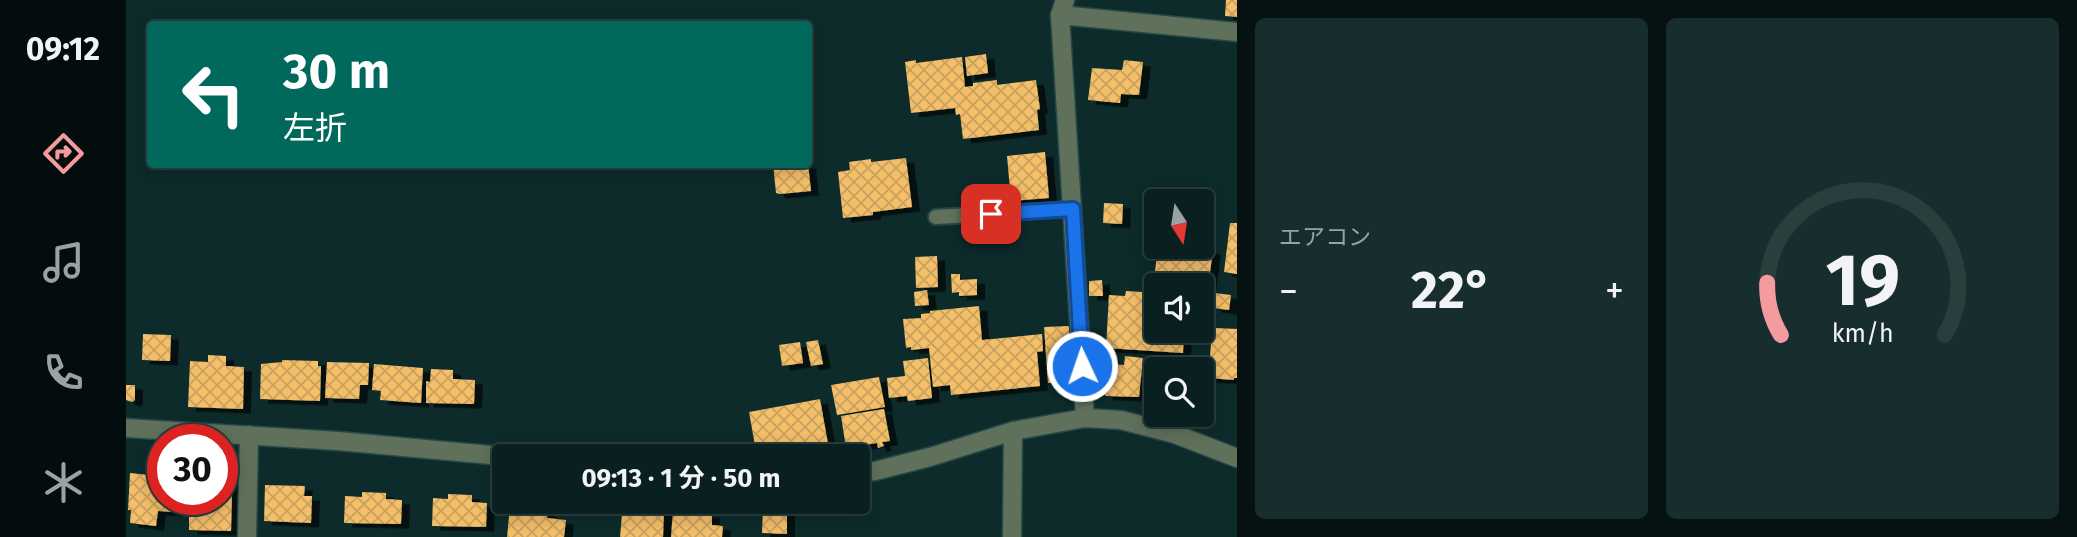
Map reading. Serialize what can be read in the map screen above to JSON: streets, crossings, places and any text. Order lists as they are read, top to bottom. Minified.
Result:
{"north":"bottom","page":{"tabs":"09:12","tile":"エアコン","turn":["30 m","左折"],"heat":["−","22°","+"],"limit":"30","trip":"09:13 · 1 分 · 50 m","gauge":["19","km/h"]}}
